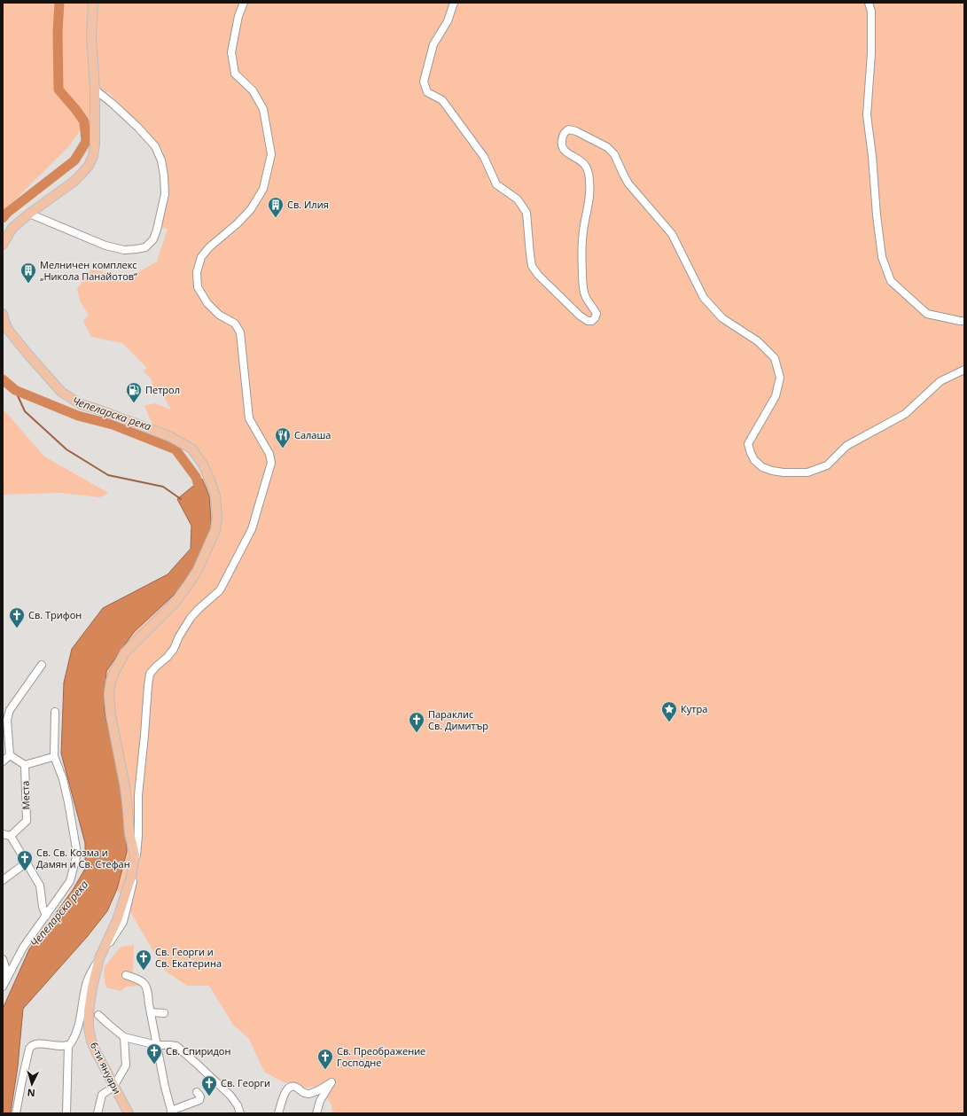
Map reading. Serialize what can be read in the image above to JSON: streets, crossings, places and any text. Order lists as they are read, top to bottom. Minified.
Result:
{"streets":{"main road":["6-ти януари"],"street":["Места"]},"water":["Чепеларска река"],"places":{"building":["Св. Илия","Мелничен комплекс „Никола Панайотов“"],"fuel station":["Петрол"],"restaurant":["Салаша"],"church":["Св. Трифон","Параклис Св. Димитър","Св. Св. Козма и Дамян и Св. Стефан","Св. Георги и Св. Екатерина","Св. Спиридон","Св. Преображение Господне","Св. Георги"],"place":["Кутра"]},"north":"bottom"}
